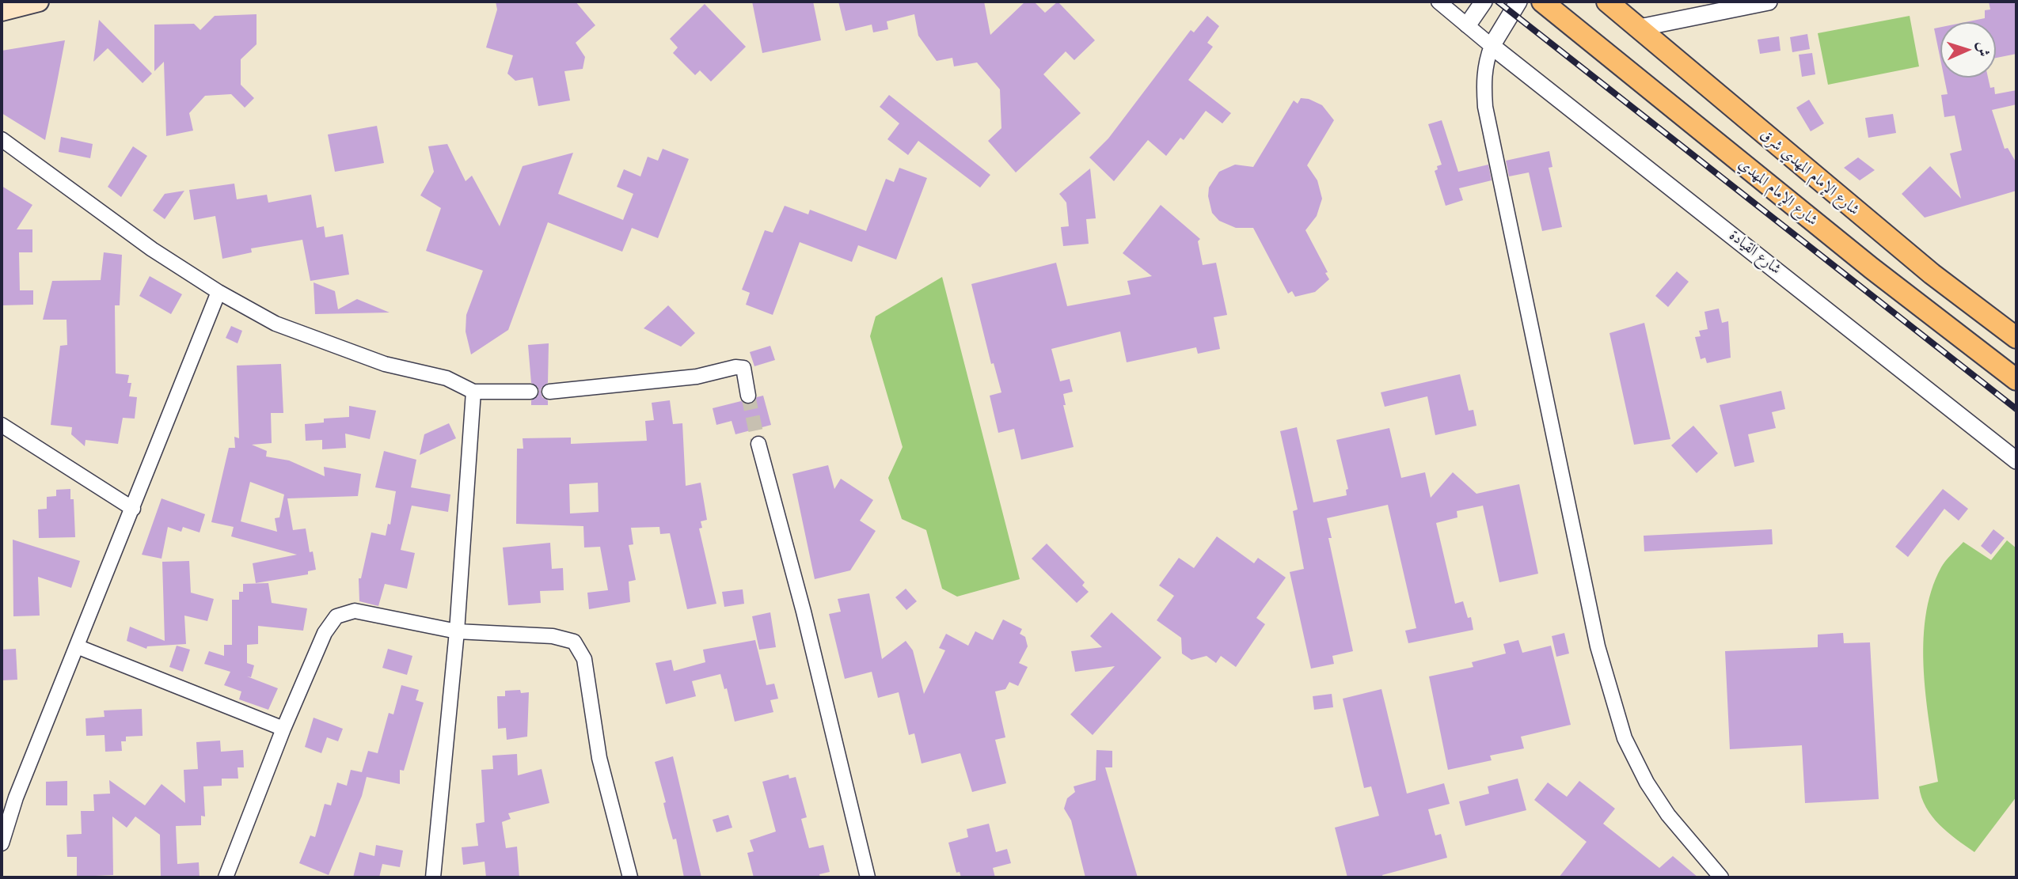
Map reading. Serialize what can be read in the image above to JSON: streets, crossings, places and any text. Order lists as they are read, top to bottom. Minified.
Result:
{"streets":{"main road":["شارع الإمام المهدي شرق","شارع الإمام المهدي"],"street":["شارع القيادة"]},"north":"right"}
